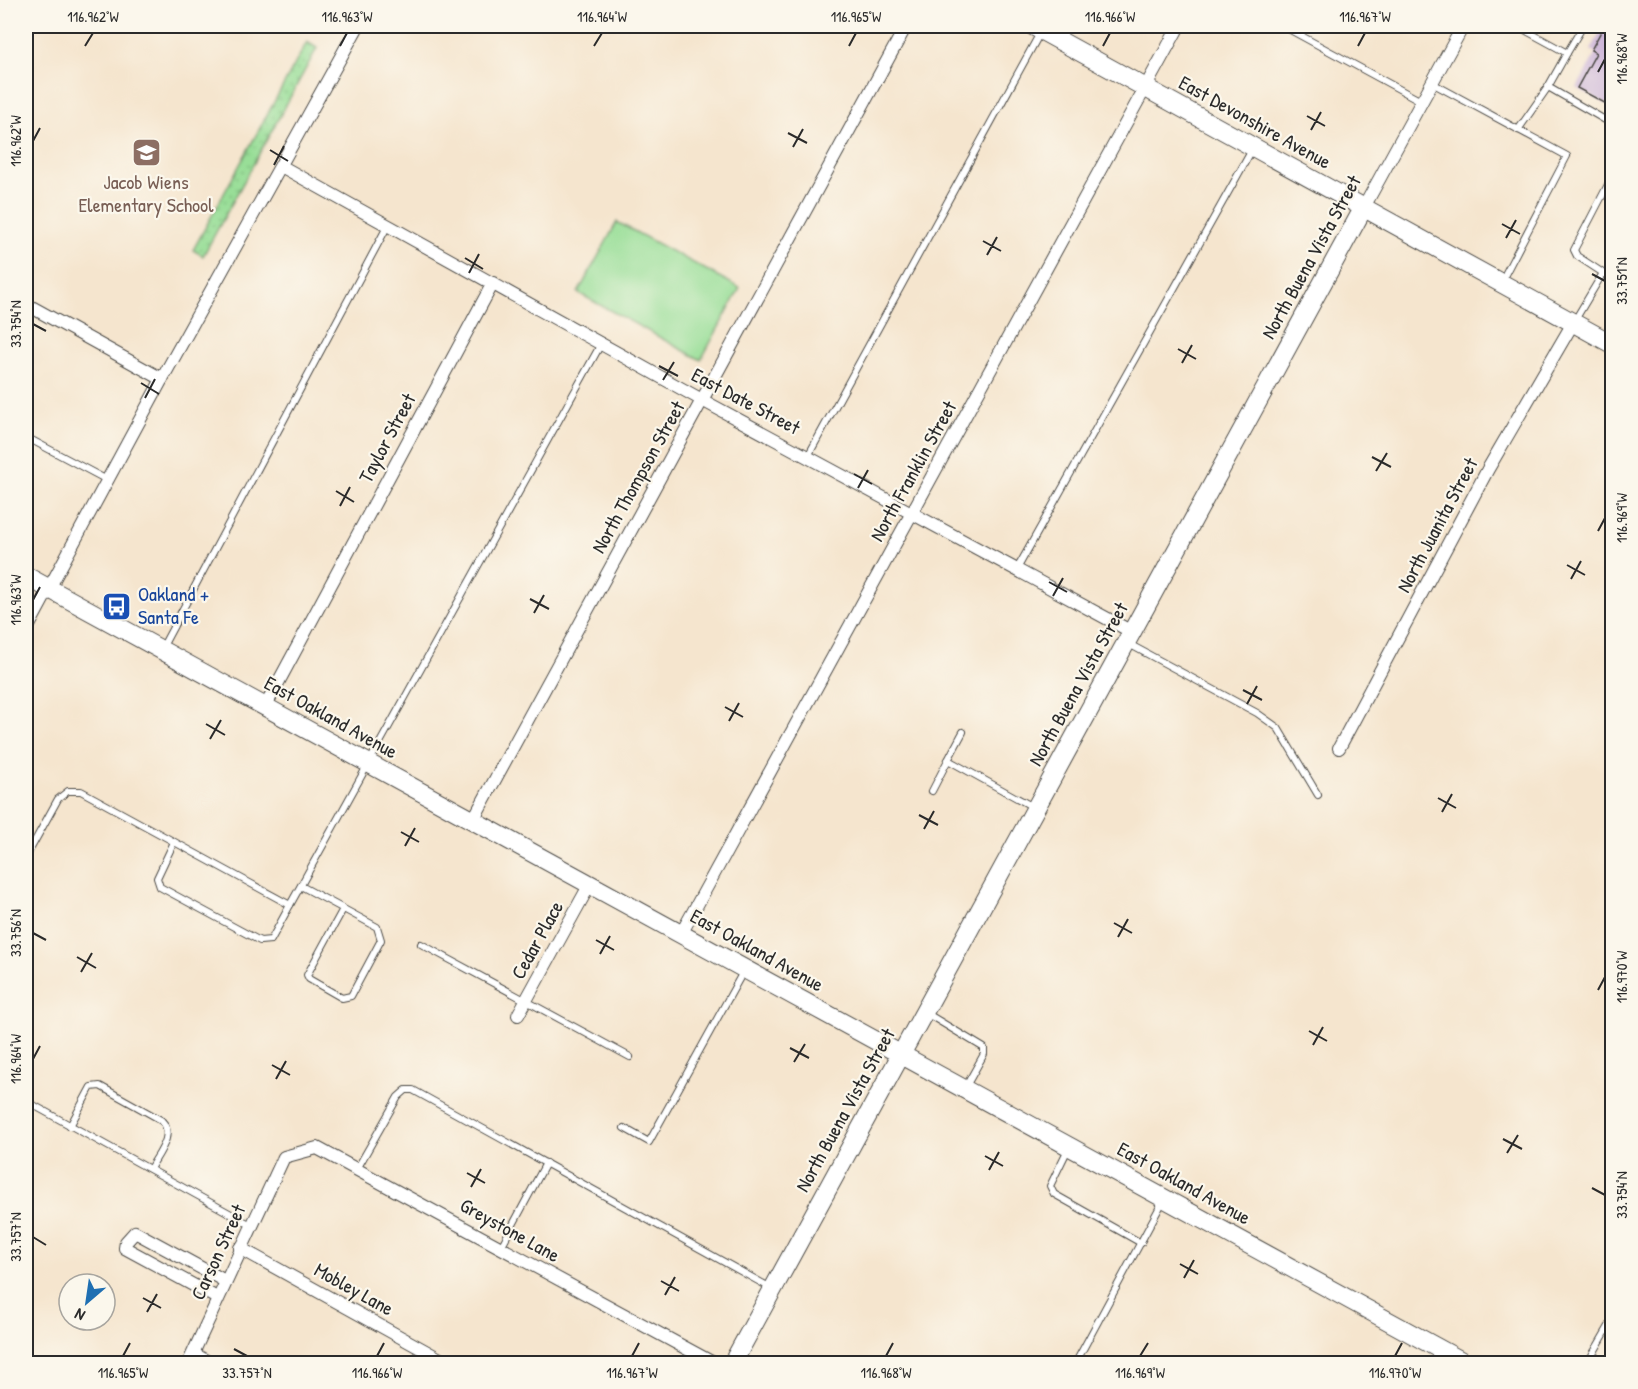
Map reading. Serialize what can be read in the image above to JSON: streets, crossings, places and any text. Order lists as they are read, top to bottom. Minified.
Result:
{"streets":{"street":["East Devonshire Avenue","North Buena Vista Street","East Date Street","Taylor Street","North Franklin Street","North Thompson Street","North Juanita Street","East Oakland Avenue","Cedar Place","Greystone Lane","Carson Street","Mobley Lane"]},"crossings":[["East Devonshire Avenue","North Buena Vista Street"],["East Devonshire Avenue","North Franklin Street"],["East Devonshire Avenue","North Juanita Street"],["North Buena Vista Street","East Date Street"],["North Buena Vista Street","East Oakland Avenue"],["East Date Street","Taylor Street"],["East Date Street","North Franklin Street"],["East Date Street","North Thompson Street"],["Taylor Street","East Oakland Avenue"],["North Franklin Street","East Oakland Avenue"],["North Thompson Street","East Oakland Avenue"],["East Oakland Avenue","Cedar Place"],["Greystone Lane","Carson Street"],["Carson Street","Mobley Lane"]],"places":{"school or university":["Jacob Wiens Elementary School"],"bus stop":["Oakland + Santa Fe"]},"north":"bottom left","coordinates":["116.962°W","116.963°W","116.964°W","116.965°W","116.966°W","116.967°W","116.968°W","33.751°N","33.754°N","116.969°W","33.756°N","116.970°W","33.757°N"]}
